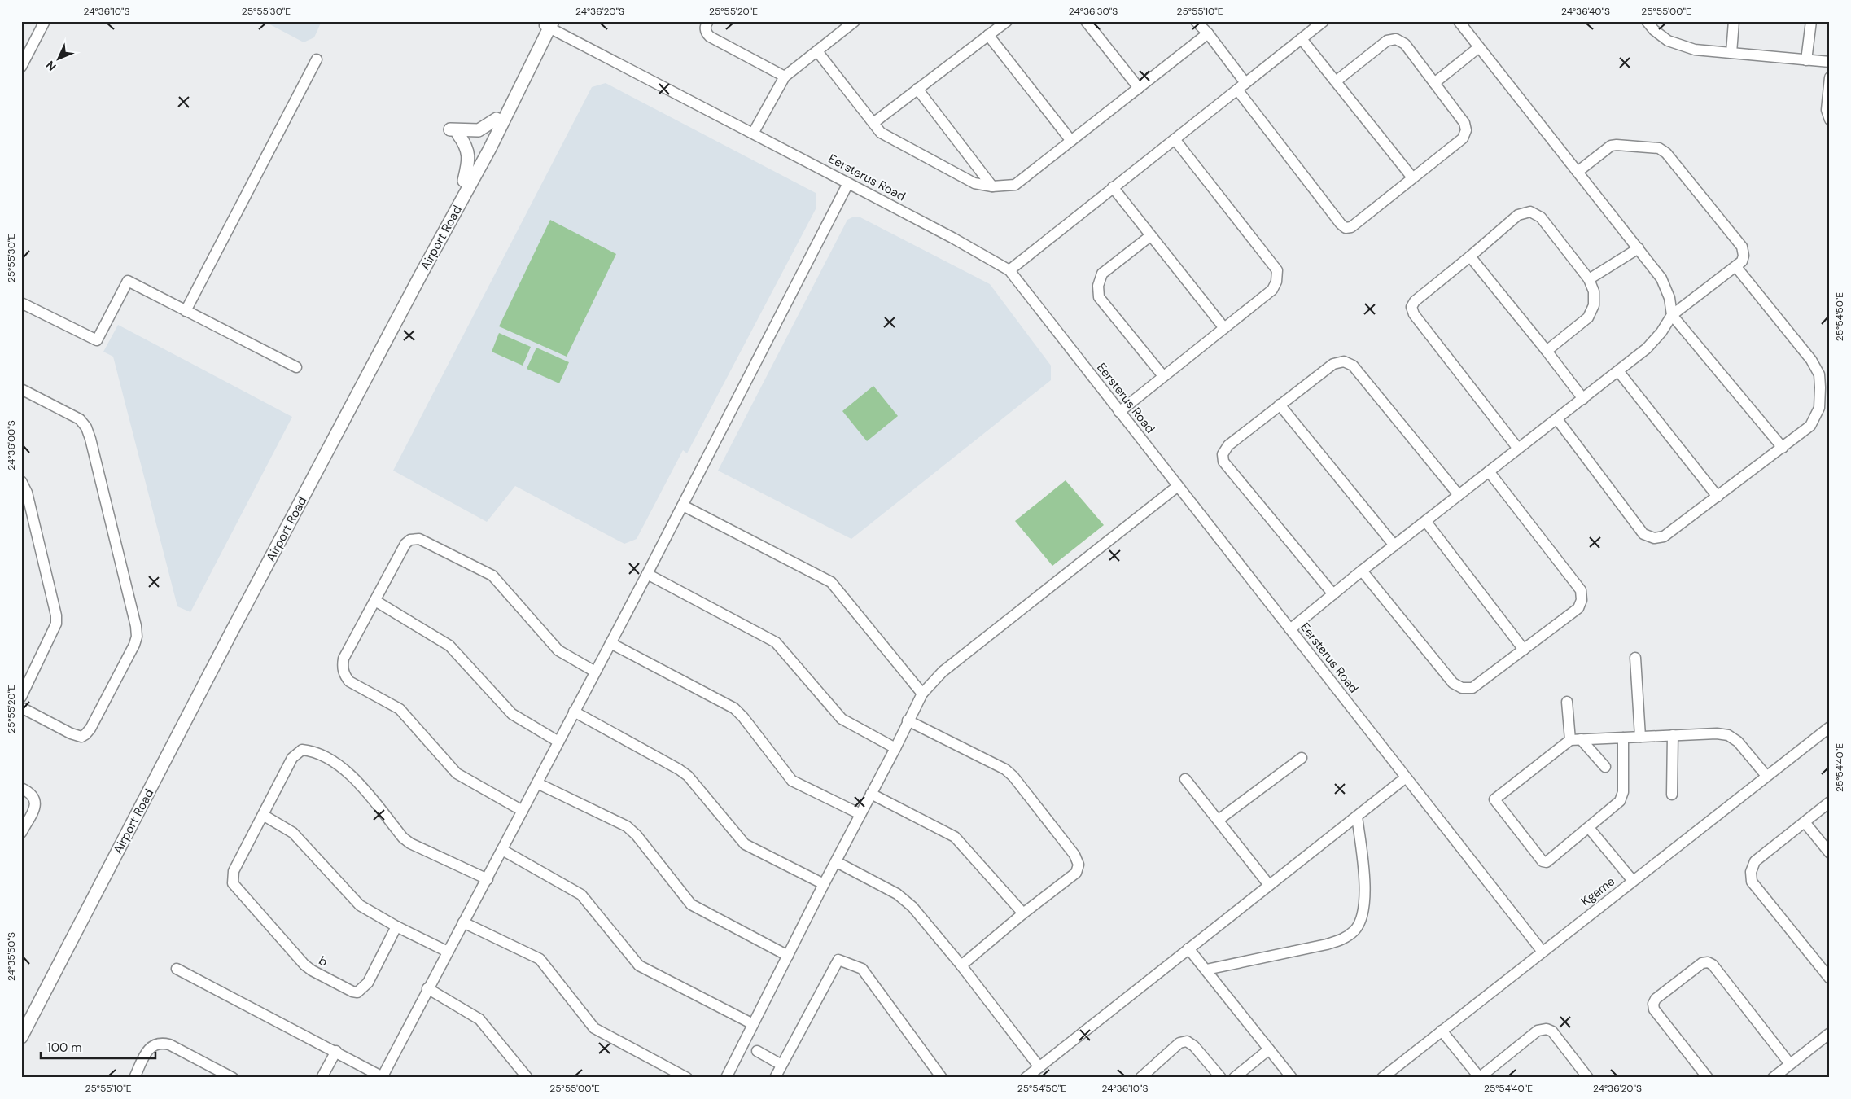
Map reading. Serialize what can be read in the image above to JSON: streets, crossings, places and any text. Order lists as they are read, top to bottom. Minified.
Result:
{"streets":{"main road":["Airport Road"],"street":["Eersterus Road","Kgame","b"]},"crossings":[["Eersterus Road","Airport Road"],["Eersterus Road","Kgame"]],"scale_bar":"100 m","north":"bottom left","coordinates":["24°36'10\"S","25°55'30\"E","24°36'20\"S","25°55'20\"E","24°36'30\"S","25°55'10\"E","24°36'40\"S","25°55'00\"E","25°54'50\"E","24°36'00\"S","25°54'40\"E","24°35'50\"S"]}
